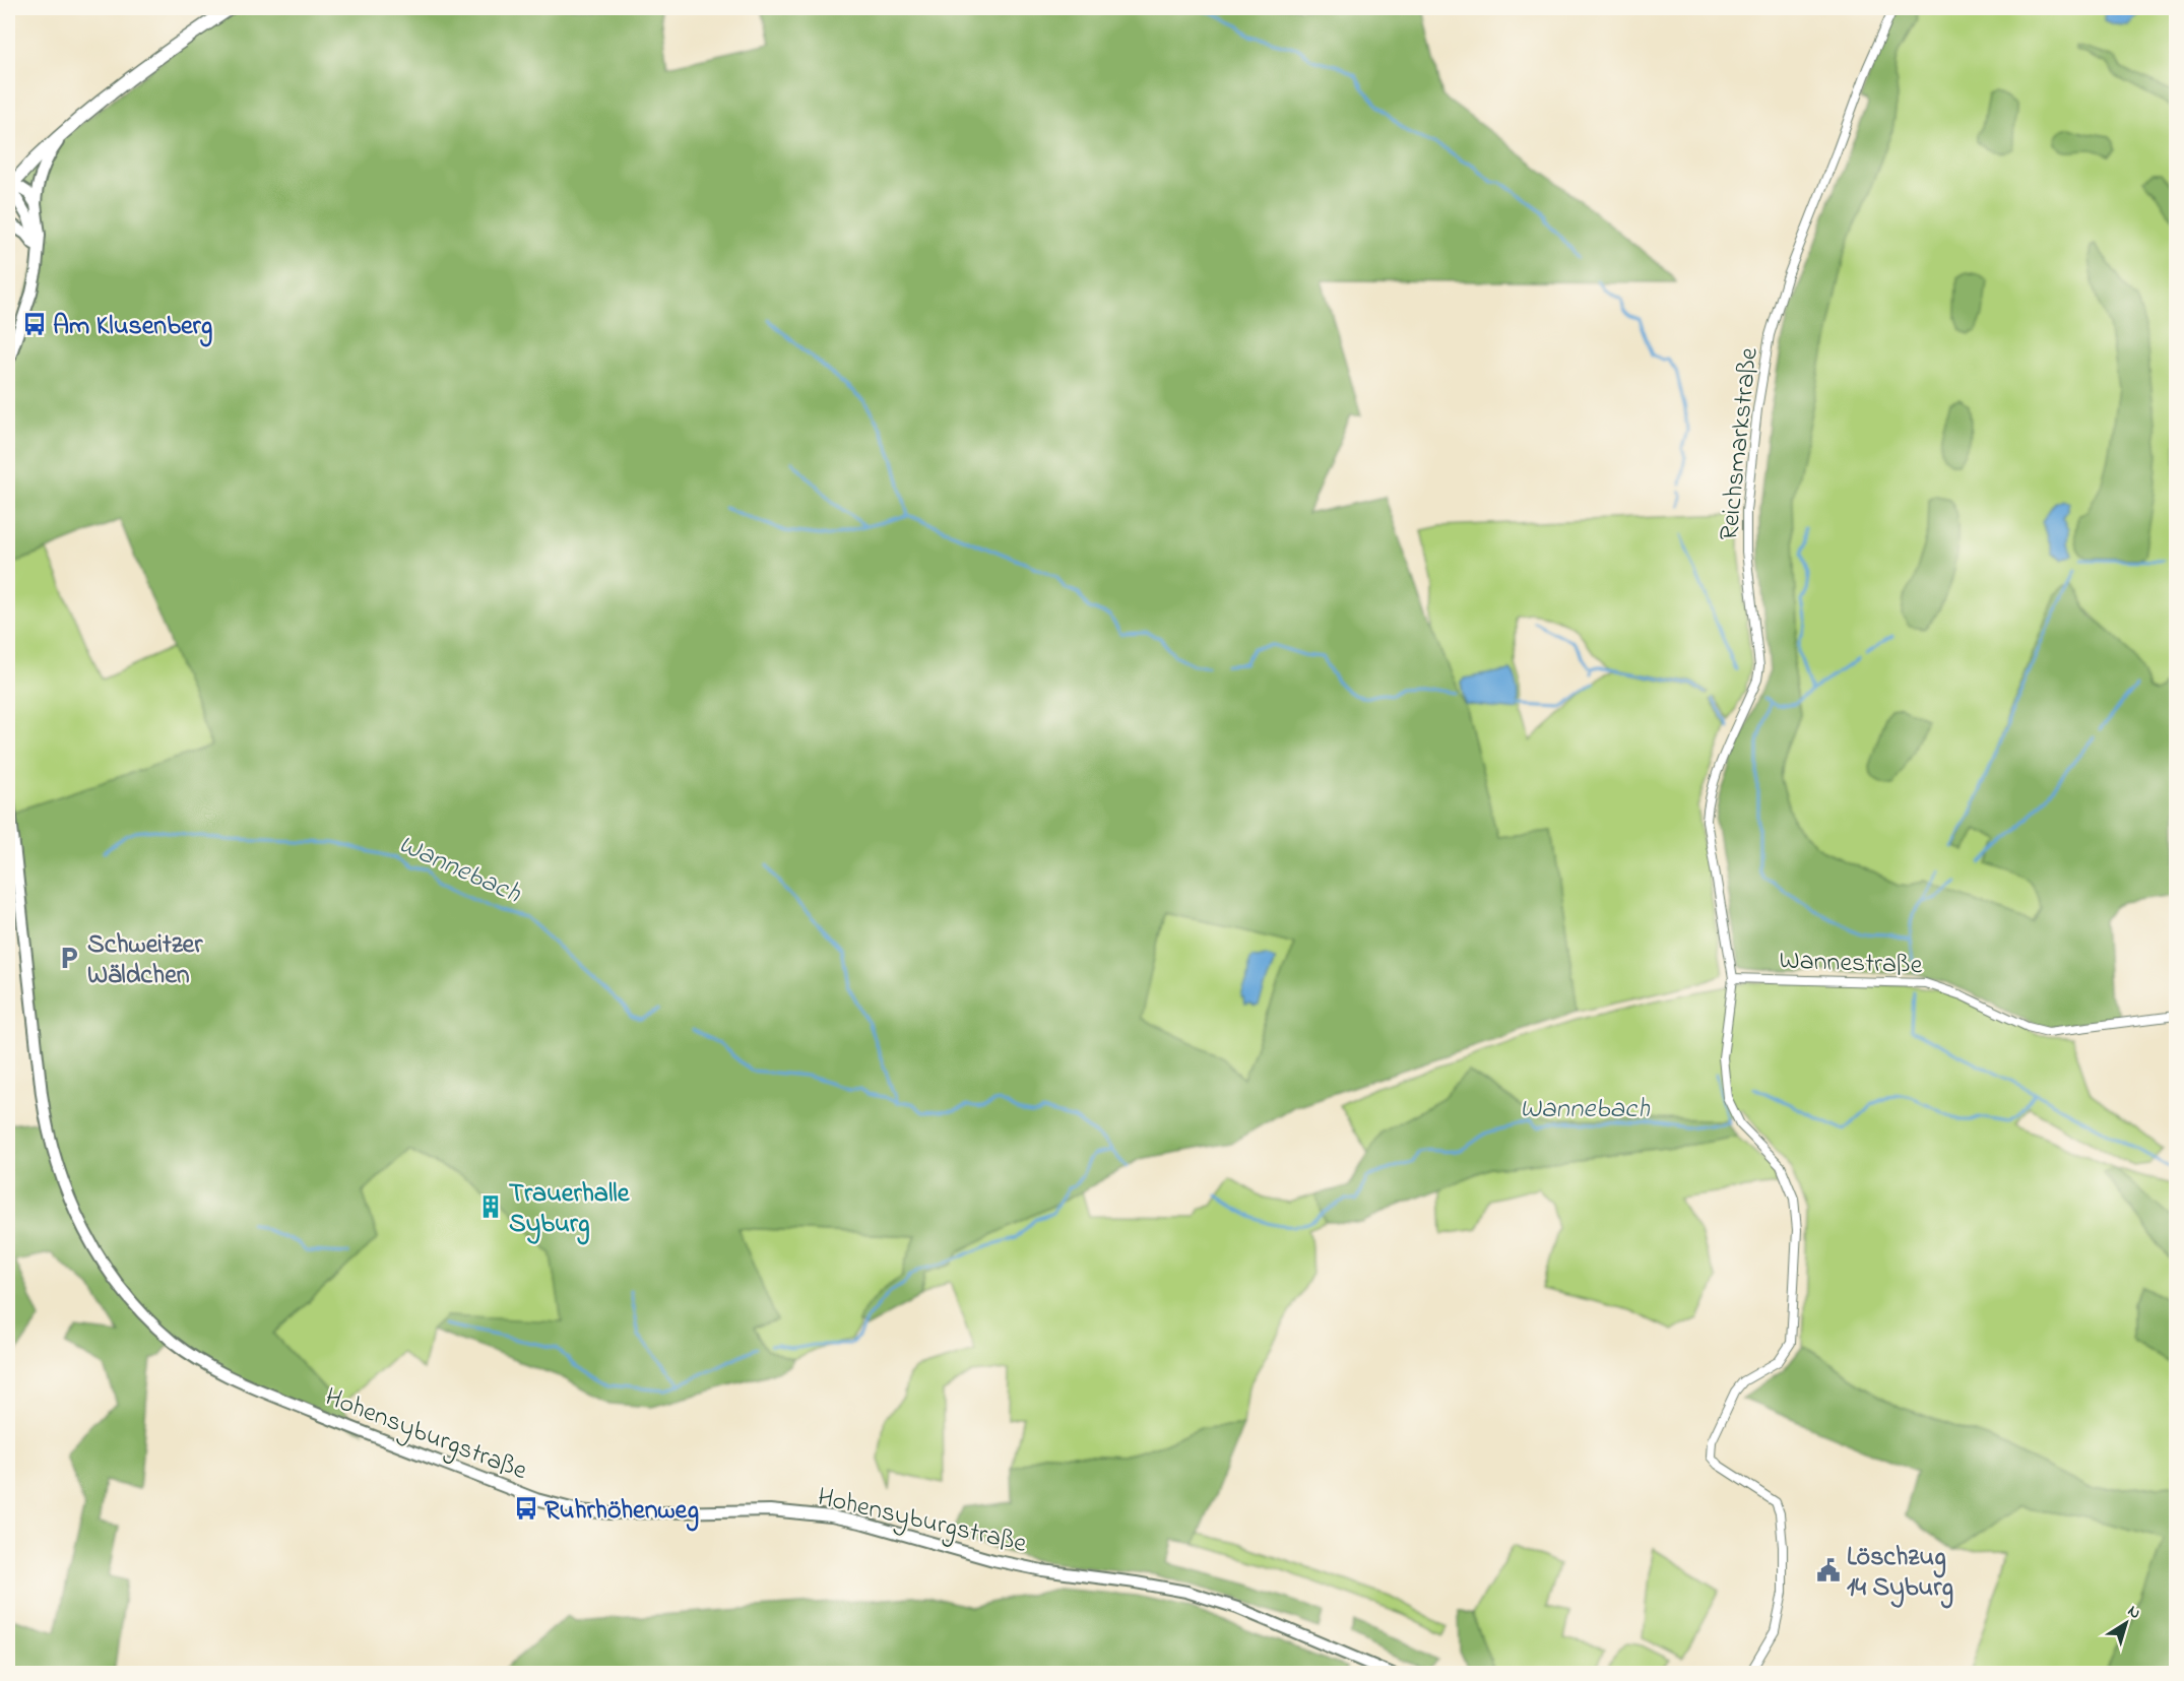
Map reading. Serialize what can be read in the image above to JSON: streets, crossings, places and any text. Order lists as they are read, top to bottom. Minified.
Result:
{"streets":{"main road":["Hohensyburgstraße"],"street":["Reichsmarkstraße","Wannestraße"]},"crossings":[["Reichsmarkstraße","Wannestraße"]],"water":["Wannebach"],"places":{"bus stop":["Am Klusenberg","Ruhrhöhenweg"],"parking":["Schweitzer Wäldchen"],"building":["Trauerhalle Syburg"],"public building":["Löschzug 14 Syburg"]},"north":"top right"}
